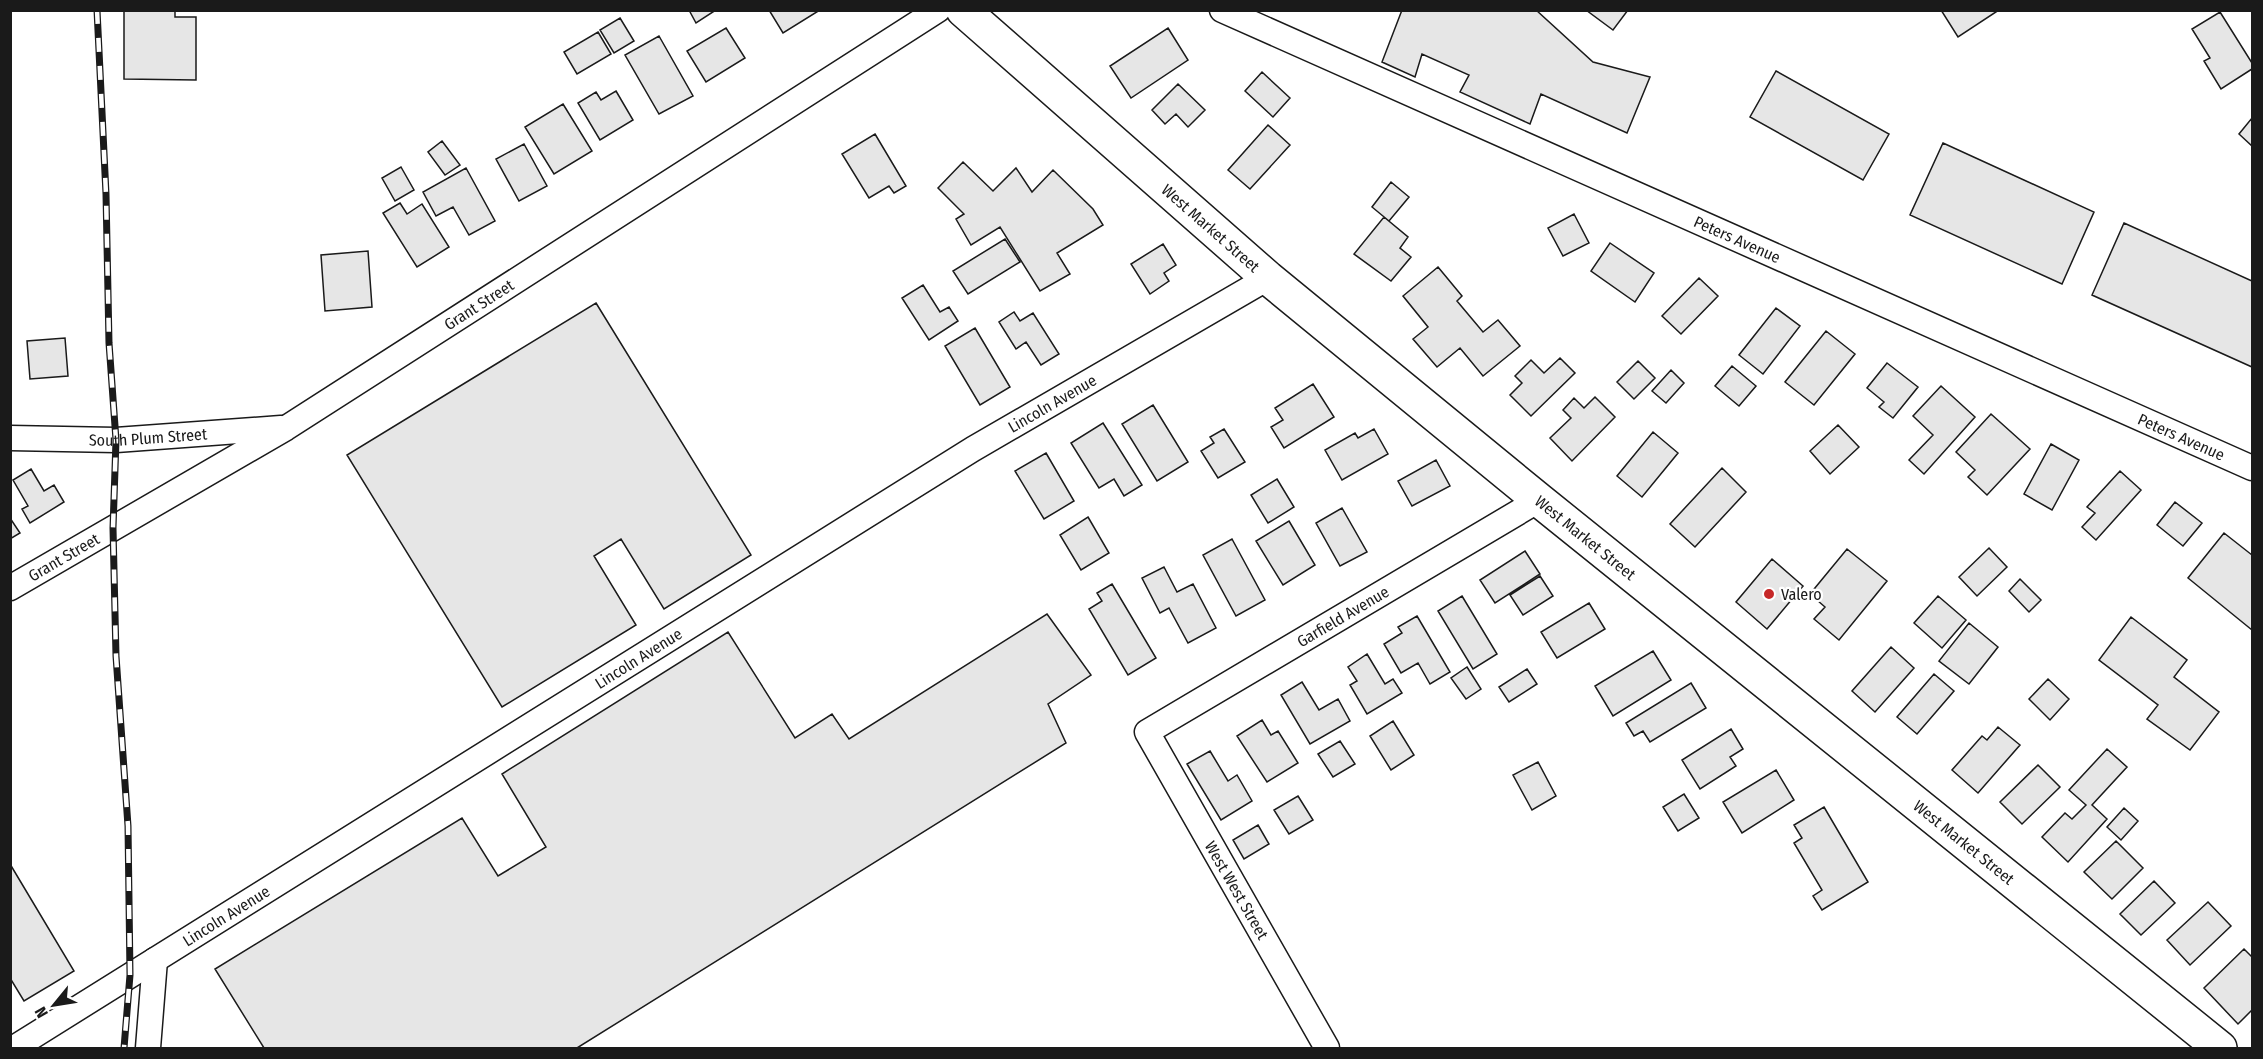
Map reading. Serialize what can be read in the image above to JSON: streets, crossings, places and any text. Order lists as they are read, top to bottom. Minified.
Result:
{"streets":{"main road":["West Market Street"],"street":["Peters Avenue","Grant Street","Lincoln Avenue","South Plum Street","Garfield Avenue","West West Street"]},"crossings":[["West Market Street","Lincoln Avenue"],["West Market Street","Garfield Avenue"],["Grant Street","South Plum Street"],["Garfield Avenue","West West Street"]],"places":["Valero"],"north":"bottom left"}
